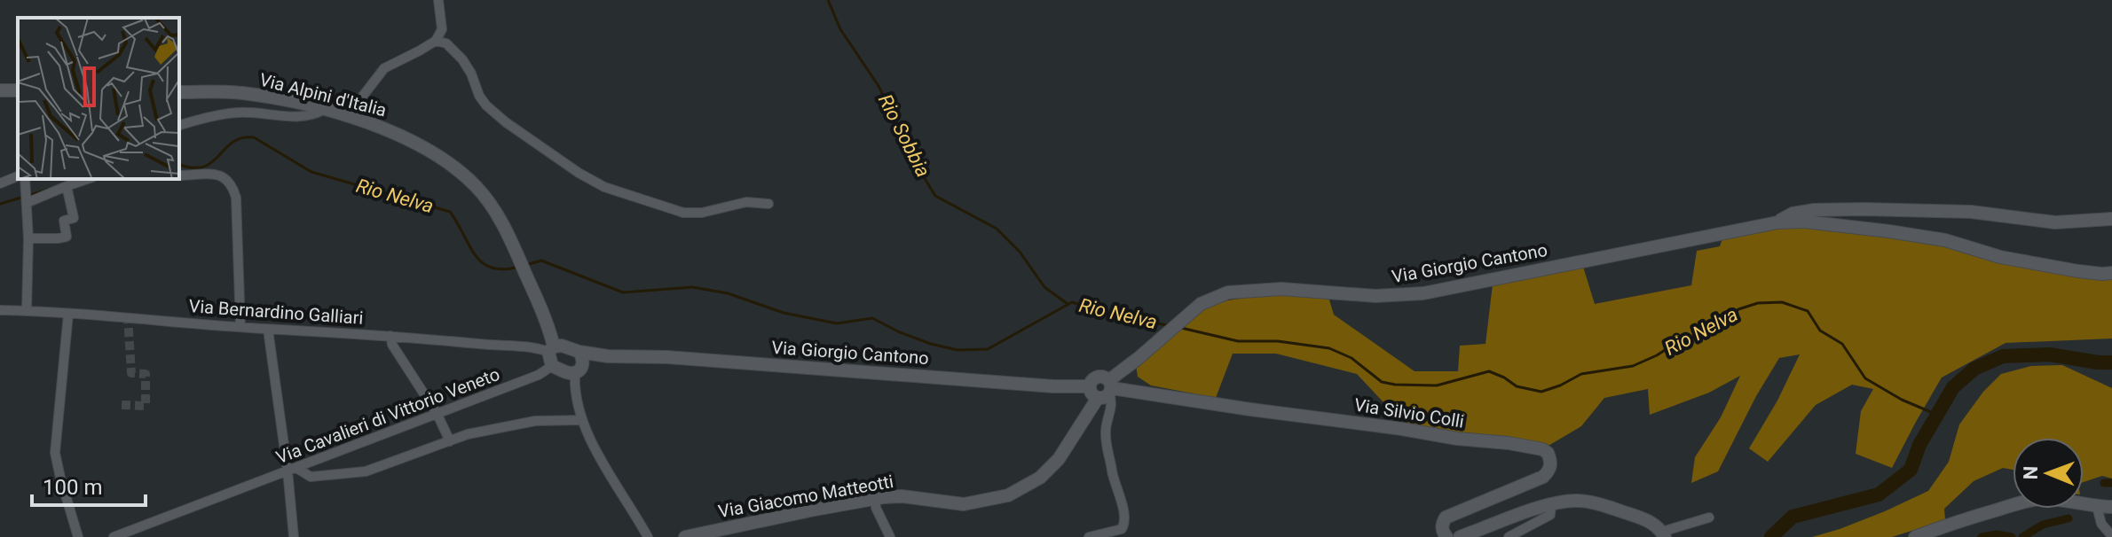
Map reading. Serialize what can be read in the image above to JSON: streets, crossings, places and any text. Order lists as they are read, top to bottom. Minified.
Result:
{"streets":{"street":["Via Alpini d'Italia","Via Giorgio Cantono","Via Bernardino Galliari","Via Silvio Colli","Via Cavalieri di Vittorio Veneto","Via Giacomo Matteotti"]},"crossings":[["Via Alpini d'Italia","Via Giorgio Cantono"],["Via Alpini d'Italia","Via Bernardino Galliari"],["Via Alpini d'Italia","Via Cavalieri di Vittorio Veneto"],["Via Giorgio Cantono","Via Bernardino Galliari"],["Via Giorgio Cantono","Via Silvio Colli"],["Via Giorgio Cantono","Via Cavalieri di Vittorio Veneto"],["Via Giorgio Cantono","Via Giacomo Matteotti"],["Via Bernardino Galliari","Via Cavalieri di Vittorio Veneto"],["Via Silvio Colli","Via Giacomo Matteotti"]],"water":["Rio Sobbia","Rio Nelva"],"scale_bar":"100 m","north":"left"}
